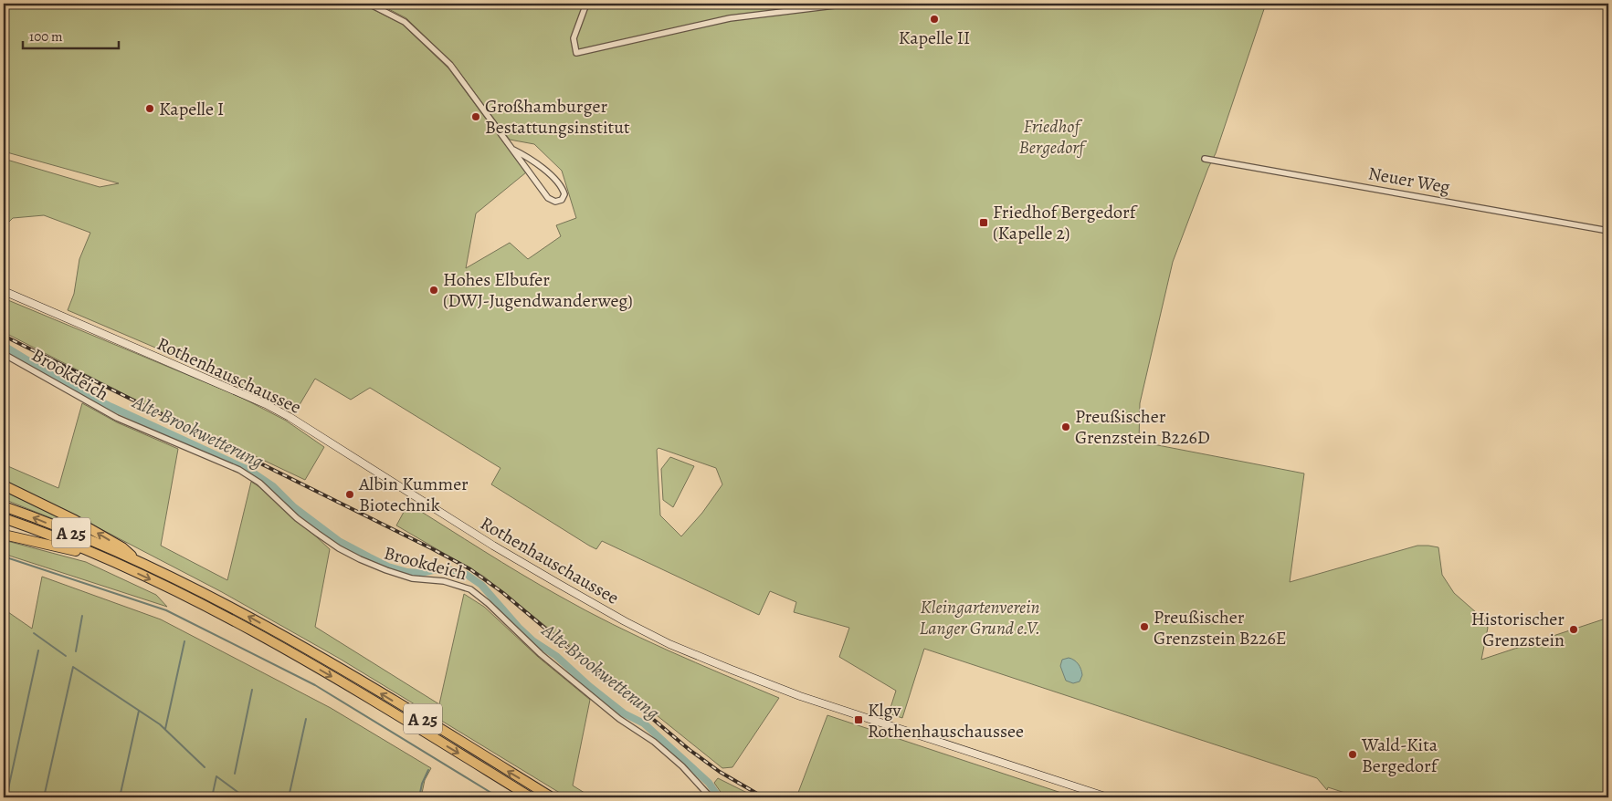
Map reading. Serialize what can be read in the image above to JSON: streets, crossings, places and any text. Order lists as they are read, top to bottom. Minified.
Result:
{"streets":{"highway":["A 25"],"main road":["Rothenhauschaussee"],"street":["Neuer Weg","Brookdeich"]},"water":["Alte Brookwetterung"],"parks":["Friedhof Bergedorf","Kleingartenverein Langer Grund e.V."],"places":{"other":["Kapelle II","Kapelle I","Großhamburger Bestattungsinstitut","Hohes Elbufer (DWJ-Jugendwanderweg)","Preußischer Grenzstein B226D","Albin Kummer Biotechnik","Preußischer Grenzstein B226E","Historischer Grenzstein","Wald-Kita Bergedorf"],"transit":["Friedhof Bergedorf (Kapelle 2)","Klgv Rothenhauschaussee"]},"scale_bar":"100 m"}
